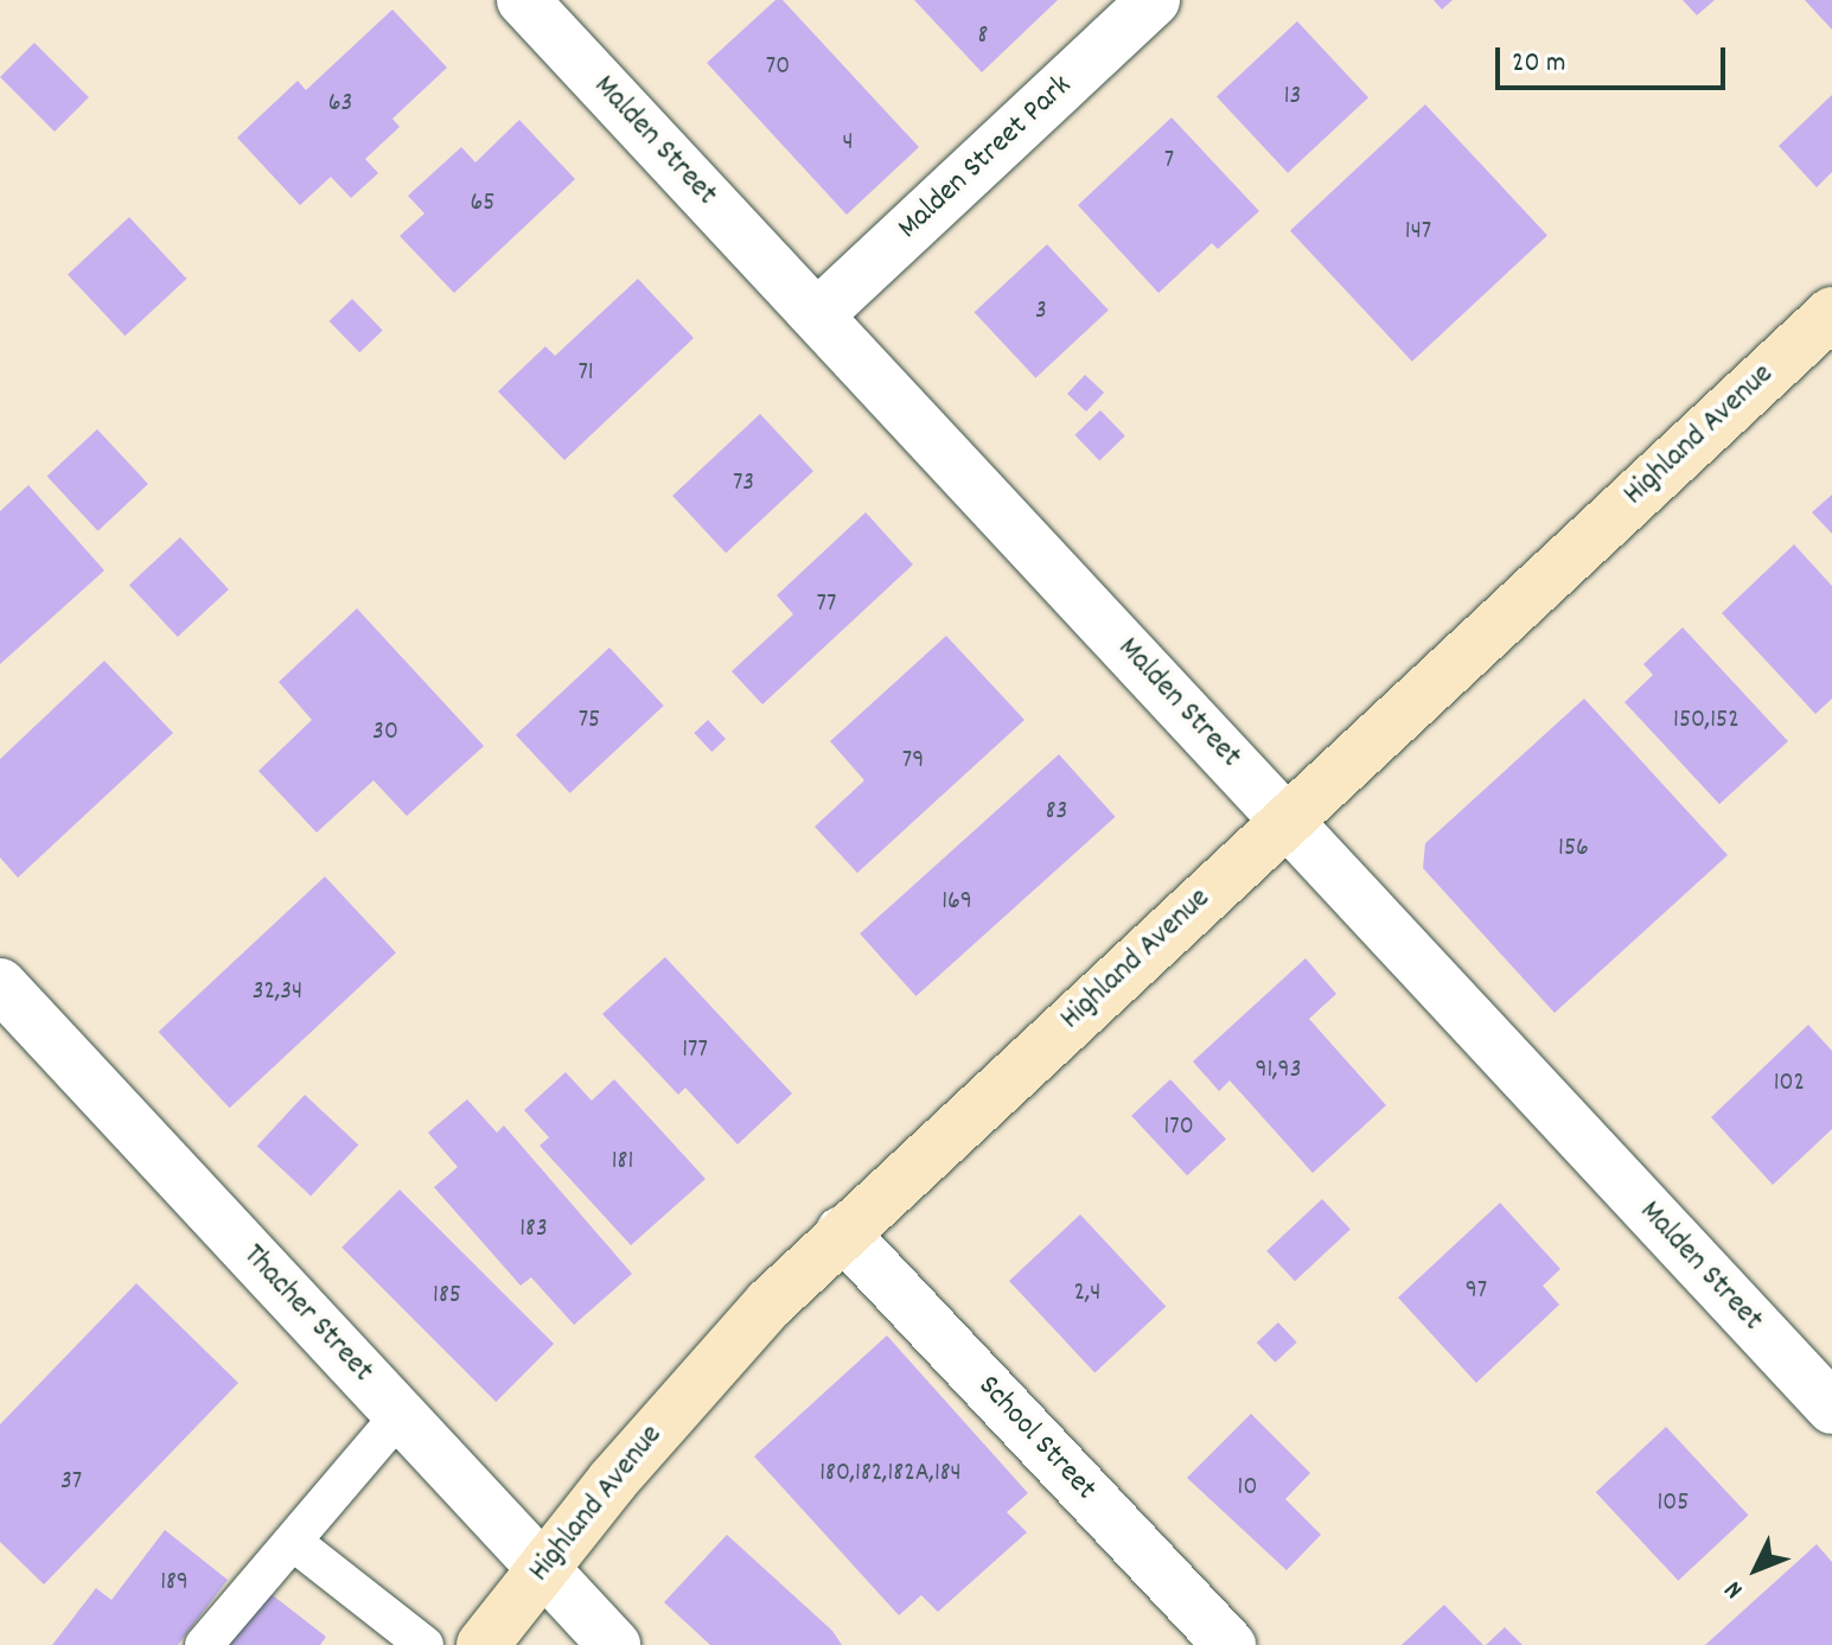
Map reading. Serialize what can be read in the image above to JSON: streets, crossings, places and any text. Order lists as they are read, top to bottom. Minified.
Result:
{"streets":{"main road":["Highland Avenue"],"street":["Malden Street","Malden Street Park","Thacher Street","School Street"]},"crossings":[["Malden Street","Malden Street Park"],["Malden Street","Highland Avenue"],["Highland Avenue","Thacher Street"],["Highland Avenue","School Street"]],"house_numbers":["8","70","13","63","4","7","65","147","3","71","73","77","75","150,152","30","79","83","156","169","32,34","177","91,93","102","170","181","183","97","2,4","185","180,182,182A,184","37","10","105","189"],"scale_bar":"20 m","north":"bottom left"}
